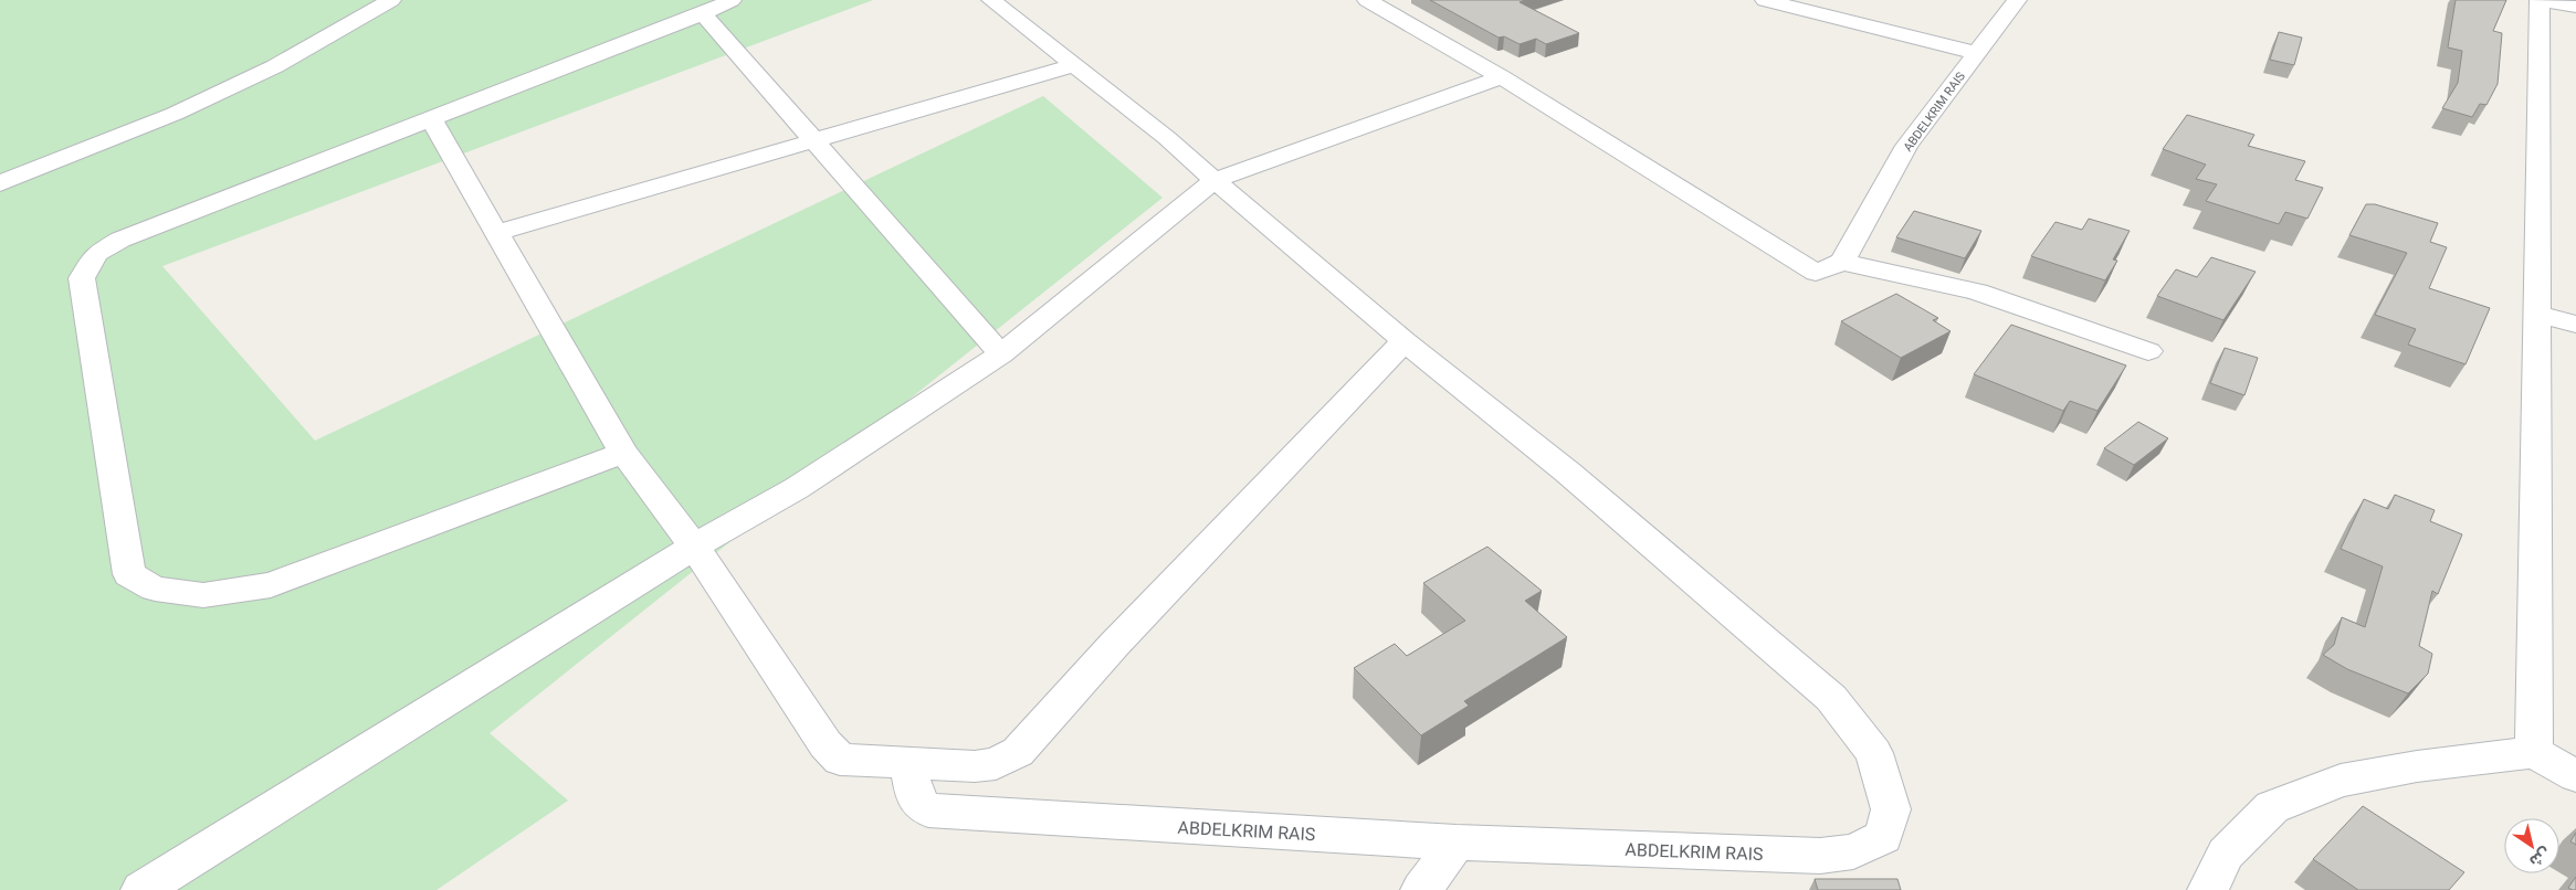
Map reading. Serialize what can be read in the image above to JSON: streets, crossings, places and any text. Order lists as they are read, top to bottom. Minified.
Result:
{"streets":{"street":["ABDELKRIM RAIS"]},"north":"bottom right"}
